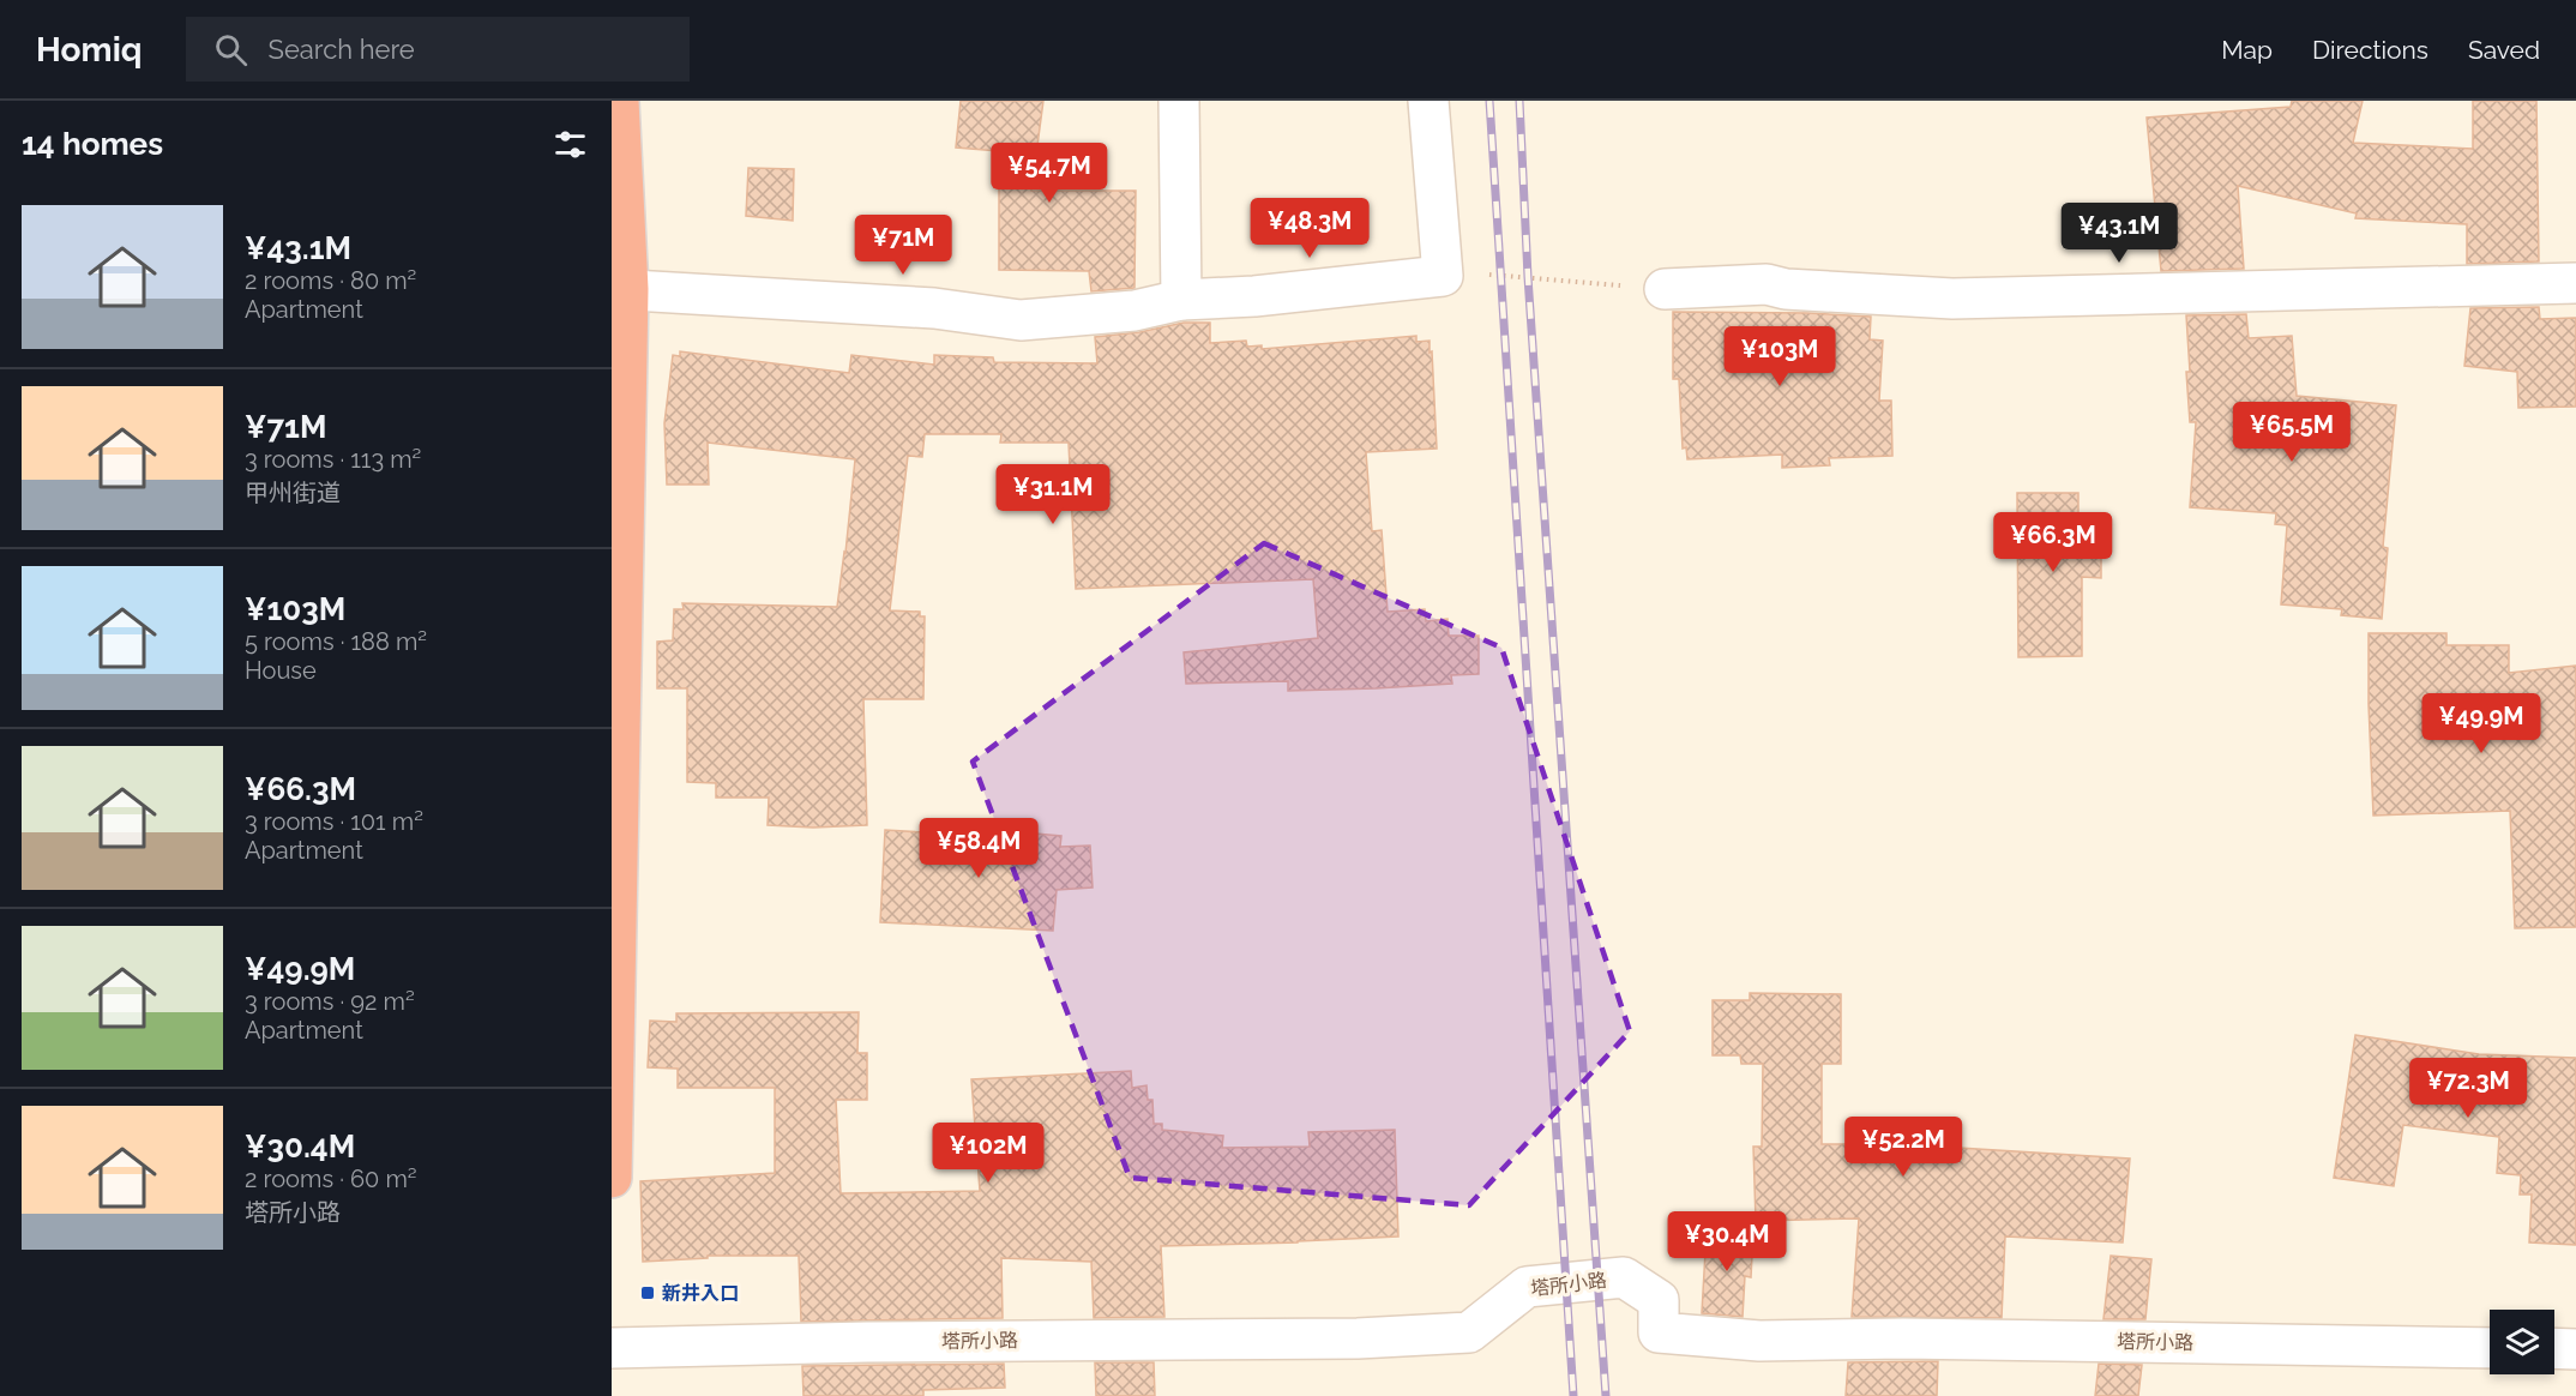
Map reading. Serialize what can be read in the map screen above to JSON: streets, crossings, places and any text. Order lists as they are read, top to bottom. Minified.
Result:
{"streets":{"street":["塔所小路"]},"places":{"transit":["新井入口"]},"page":{"header":"Homiq","search":"Search here","nav":["Map","Directions","Saved"],"heading":"14 homes","price":["¥54.7M","¥48.3M","¥43.1M","¥71M","¥103M","¥65.5M","¥31.1M","¥66.3M","¥49.9M","¥58.4M","¥72.3M","¥52.2M","¥102M","¥30.4M"],"list":[{"name":"¥43.1M","note":"2 rooms · 80 m² · Apartment"},{"name":"¥71M","note":"3 rooms · 113 m² · 甲州街道"},{"name":"¥103M","note":"5 rooms · 188 m² · House"},{"name":"¥66.3M","note":"3 rooms · 101 m² · Apartment"},{"name":"¥49.9M","note":"3 rooms · 92 m² · Apartment"},{"name":"¥30.4M","note":"2 rooms · 60 m² · 塔所小路"}]}}
